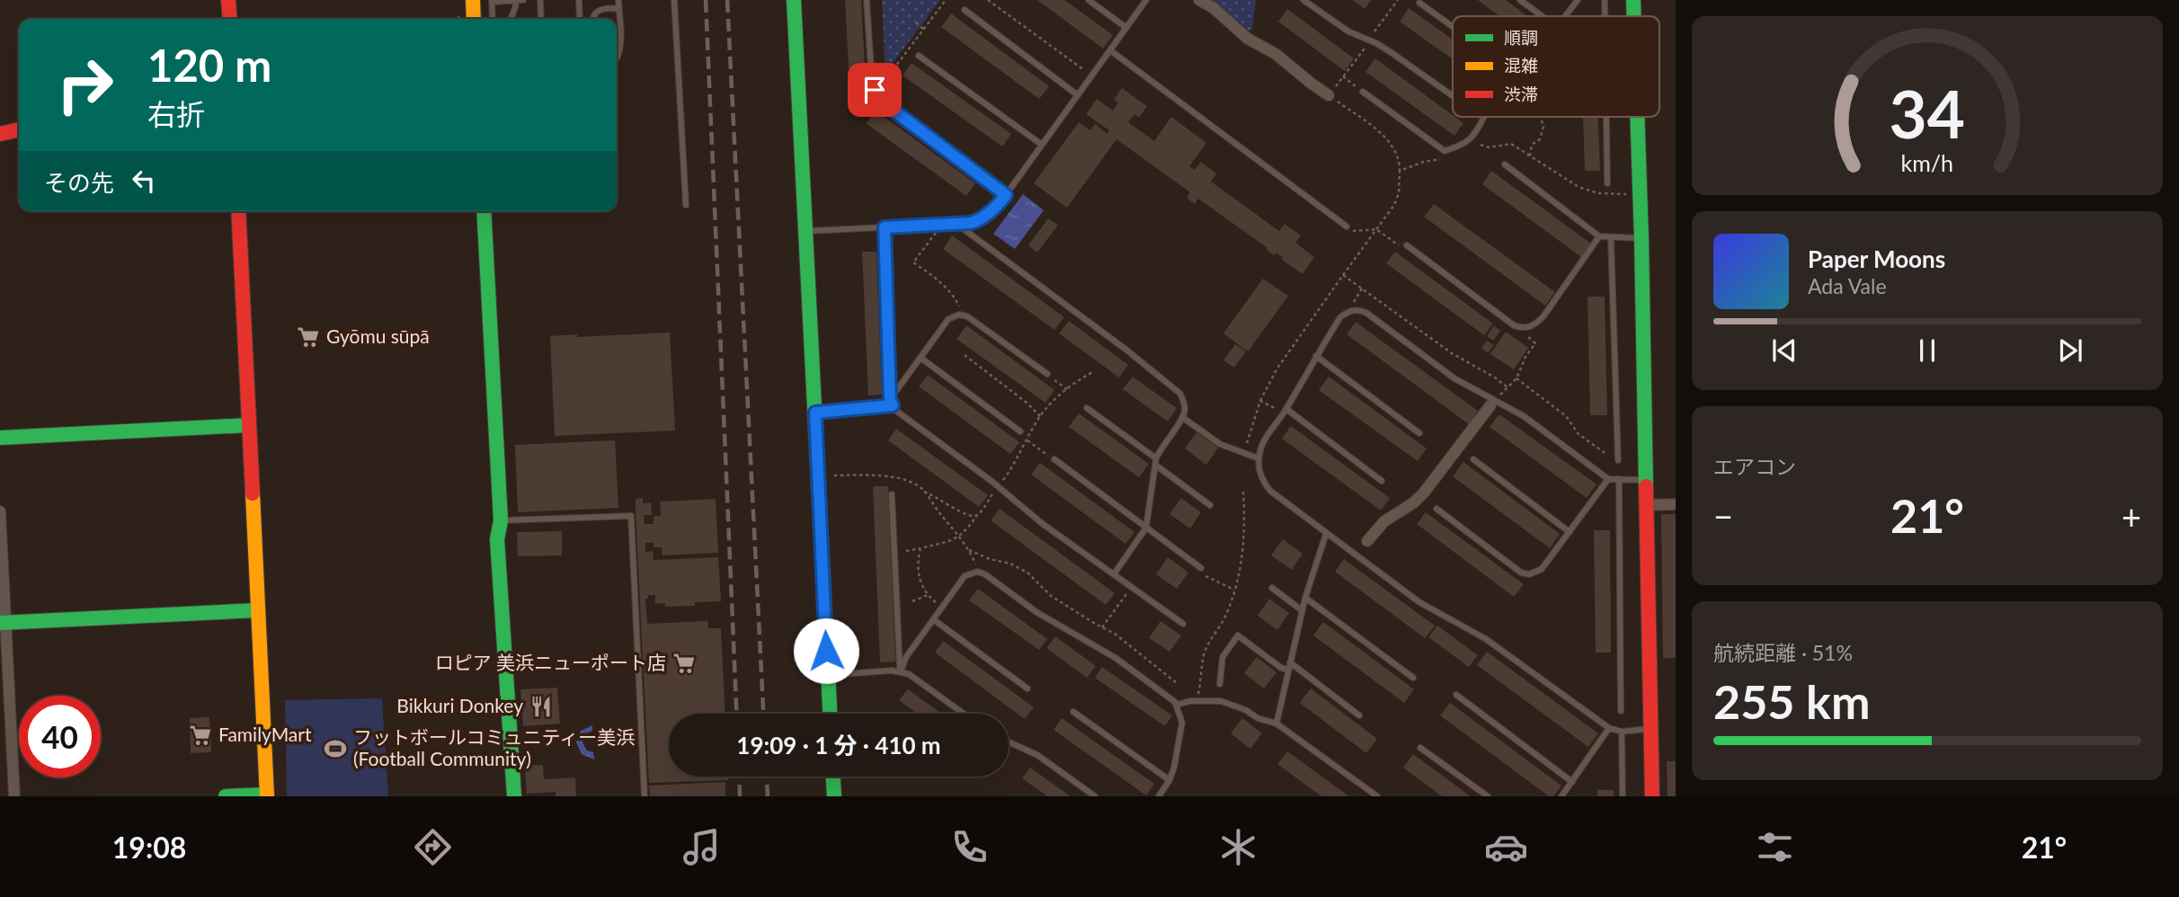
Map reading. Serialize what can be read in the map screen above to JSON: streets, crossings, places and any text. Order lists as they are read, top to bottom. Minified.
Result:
{"places":{"supermarket":["Gyōmu sūpā","ロピア 美浜ニューポート店","FamilyMart"],"restaurant":["Bikkuri Donkey"],"sports":["フットボールコミュニティー美浜 (Football Community)"]},"legend":["順調","混雑","渋滞"],"page":{"turn":["120 m","右折"],"then":"その先","song":["Paper Moons","Ada Vale"],"tile":["エアコン",["航続距離 · 51%","255 km"]],"heat":["−","21°","+"],"limit":"40","trip":"19:09 · 1 分 · 410 m","tabs":["19:08","21°"],"gauge":["34","km/h"]}}
